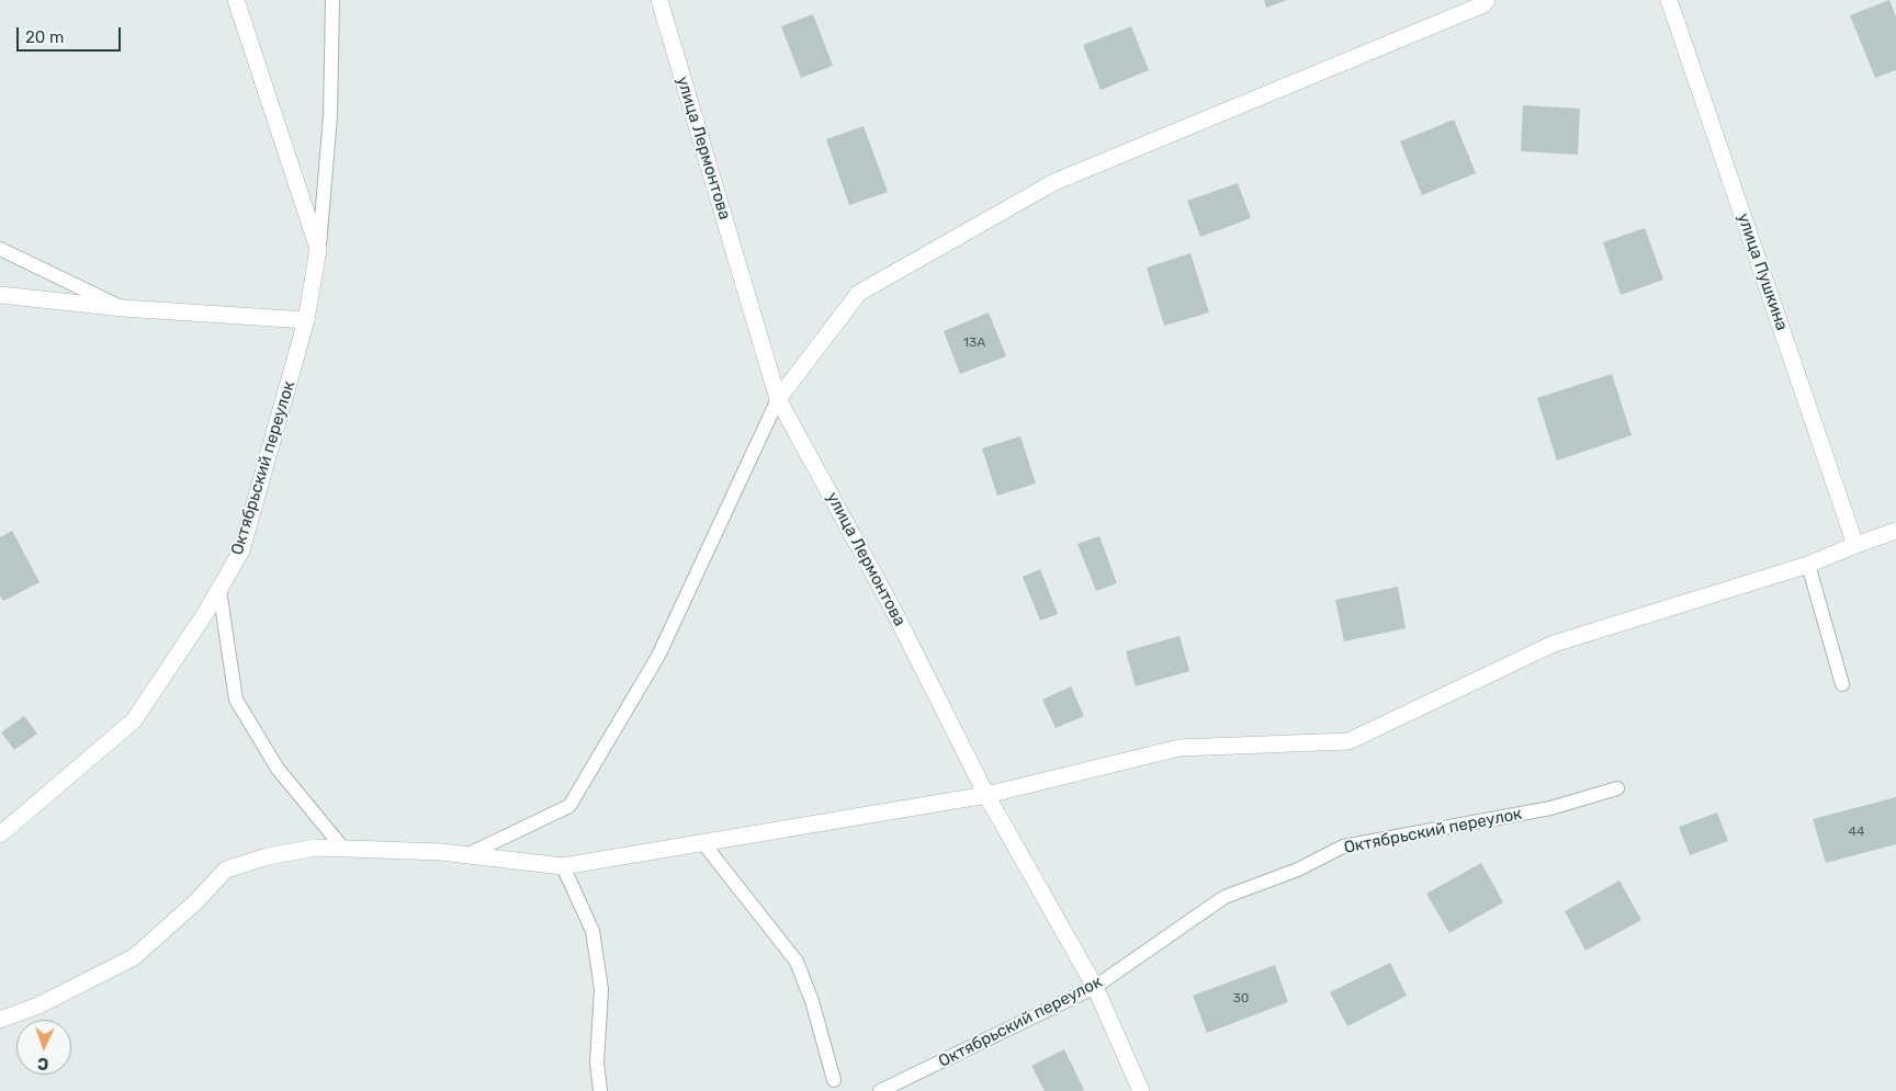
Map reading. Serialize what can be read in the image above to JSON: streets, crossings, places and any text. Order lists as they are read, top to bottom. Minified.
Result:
{"streets":{"street":["улица Лермонтова","улица Пушкина","Октябрьский переулок"]},"crossings":[["улица Лермонтова","Октябрьский переулок"]],"house_numbers":["13А","44","30"],"scale_bar":"20 m","north":"bottom"}
